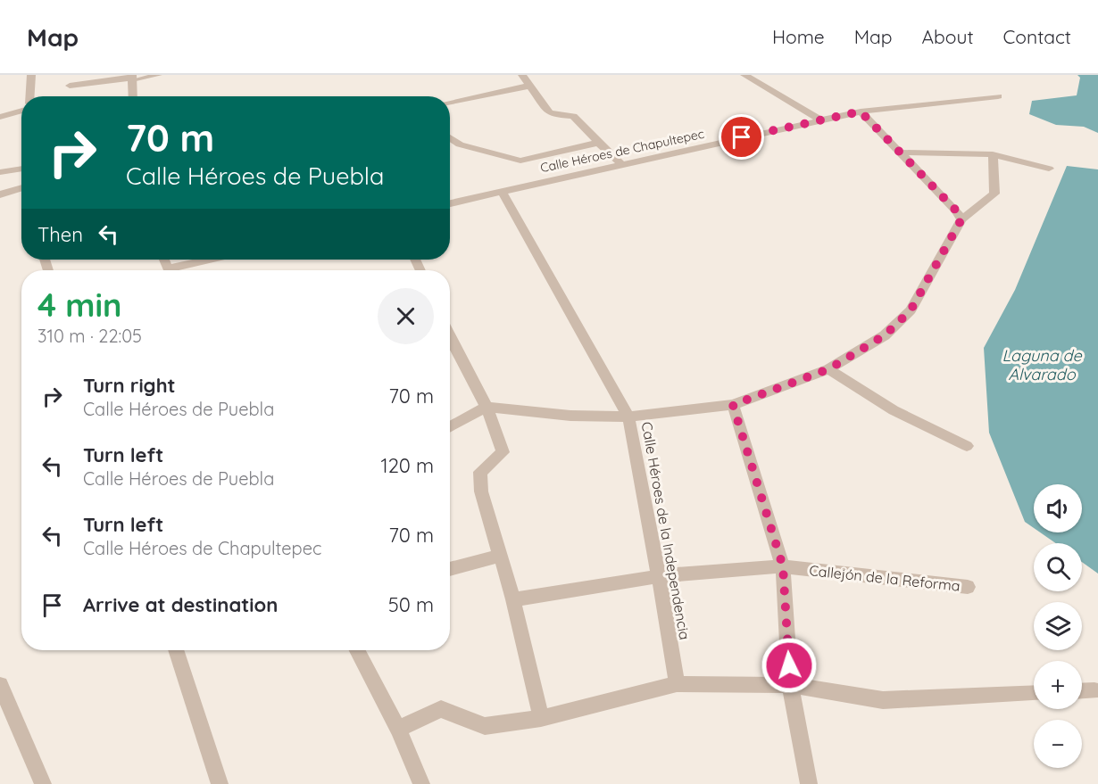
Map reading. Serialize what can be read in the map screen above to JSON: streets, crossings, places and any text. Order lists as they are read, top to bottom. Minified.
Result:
{"streets":{"street":["Calle Héroes de Chapultepec","Calle Héroes de la Independencia","Callejón de la Reforma"]},"crossings":[["Calle Héroes de Chapultepec","Calle Héroes de la Independencia"],["Calle Héroes de la Independencia","Callejón de la Reforma"]],"water":["Laguna de Alvarado"],"page":{"header":"Map","nav":["Home","Map","About","Contact"],"turn":["70 m","Calle Héroes de Puebla"],"then":"Then","heading":["4 min","310 m · 22:05"],"list":[{"name":"Turn right","note":"Calle Héroes de Puebla","value":"70 m"},{"name":"Turn left","note":"Calle Héroes de Puebla","value":"120 m"},{"name":"Turn left","note":"Calle Héroes de Chapultepec","value":"70 m"},{"name":"Arrive at destination","value":"50 m"}],"map_buttons":["+","−"]}}
